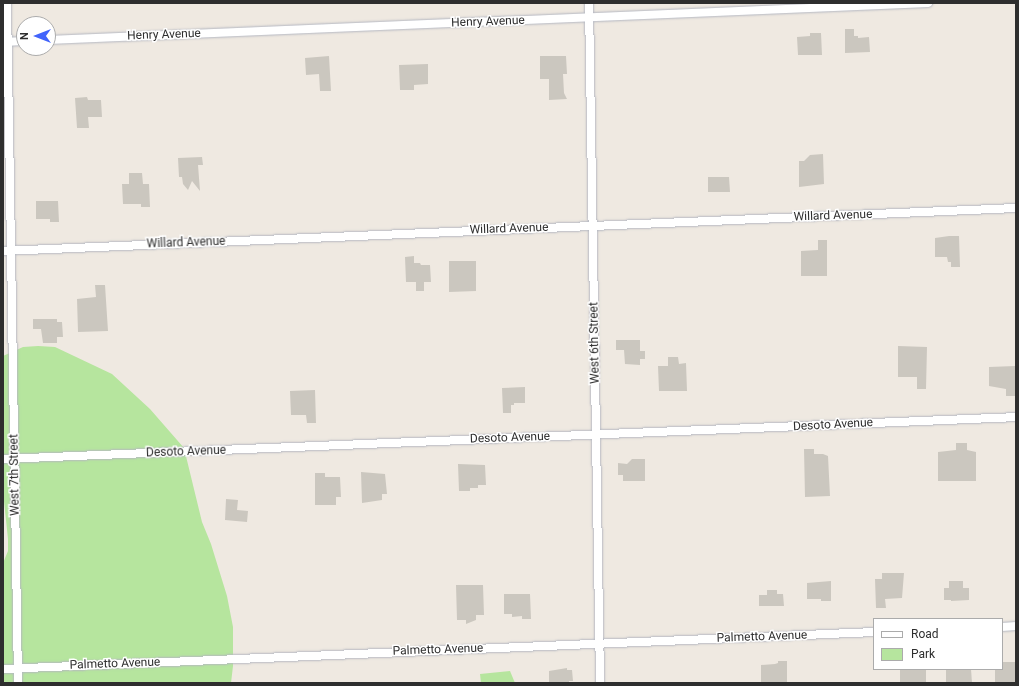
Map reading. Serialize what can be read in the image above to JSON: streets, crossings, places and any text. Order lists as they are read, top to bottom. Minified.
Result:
{"streets":{"street":["Henry Avenue","Willard Avenue","West 6th Street","Desoto Avenue","West 7th Street","Palmetto Avenue"]},"crossings":[["Henry Avenue","West 6th Street"],["Willard Avenue","West 6th Street"],["Willard Avenue","West 7th Street"],["West 6th Street","Desoto Avenue"],["West 6th Street","Palmetto Avenue"],["Desoto Avenue","West 7th Street"],["West 7th Street","Palmetto Avenue"]],"legend":["Road","Park"],"north":"left"}
